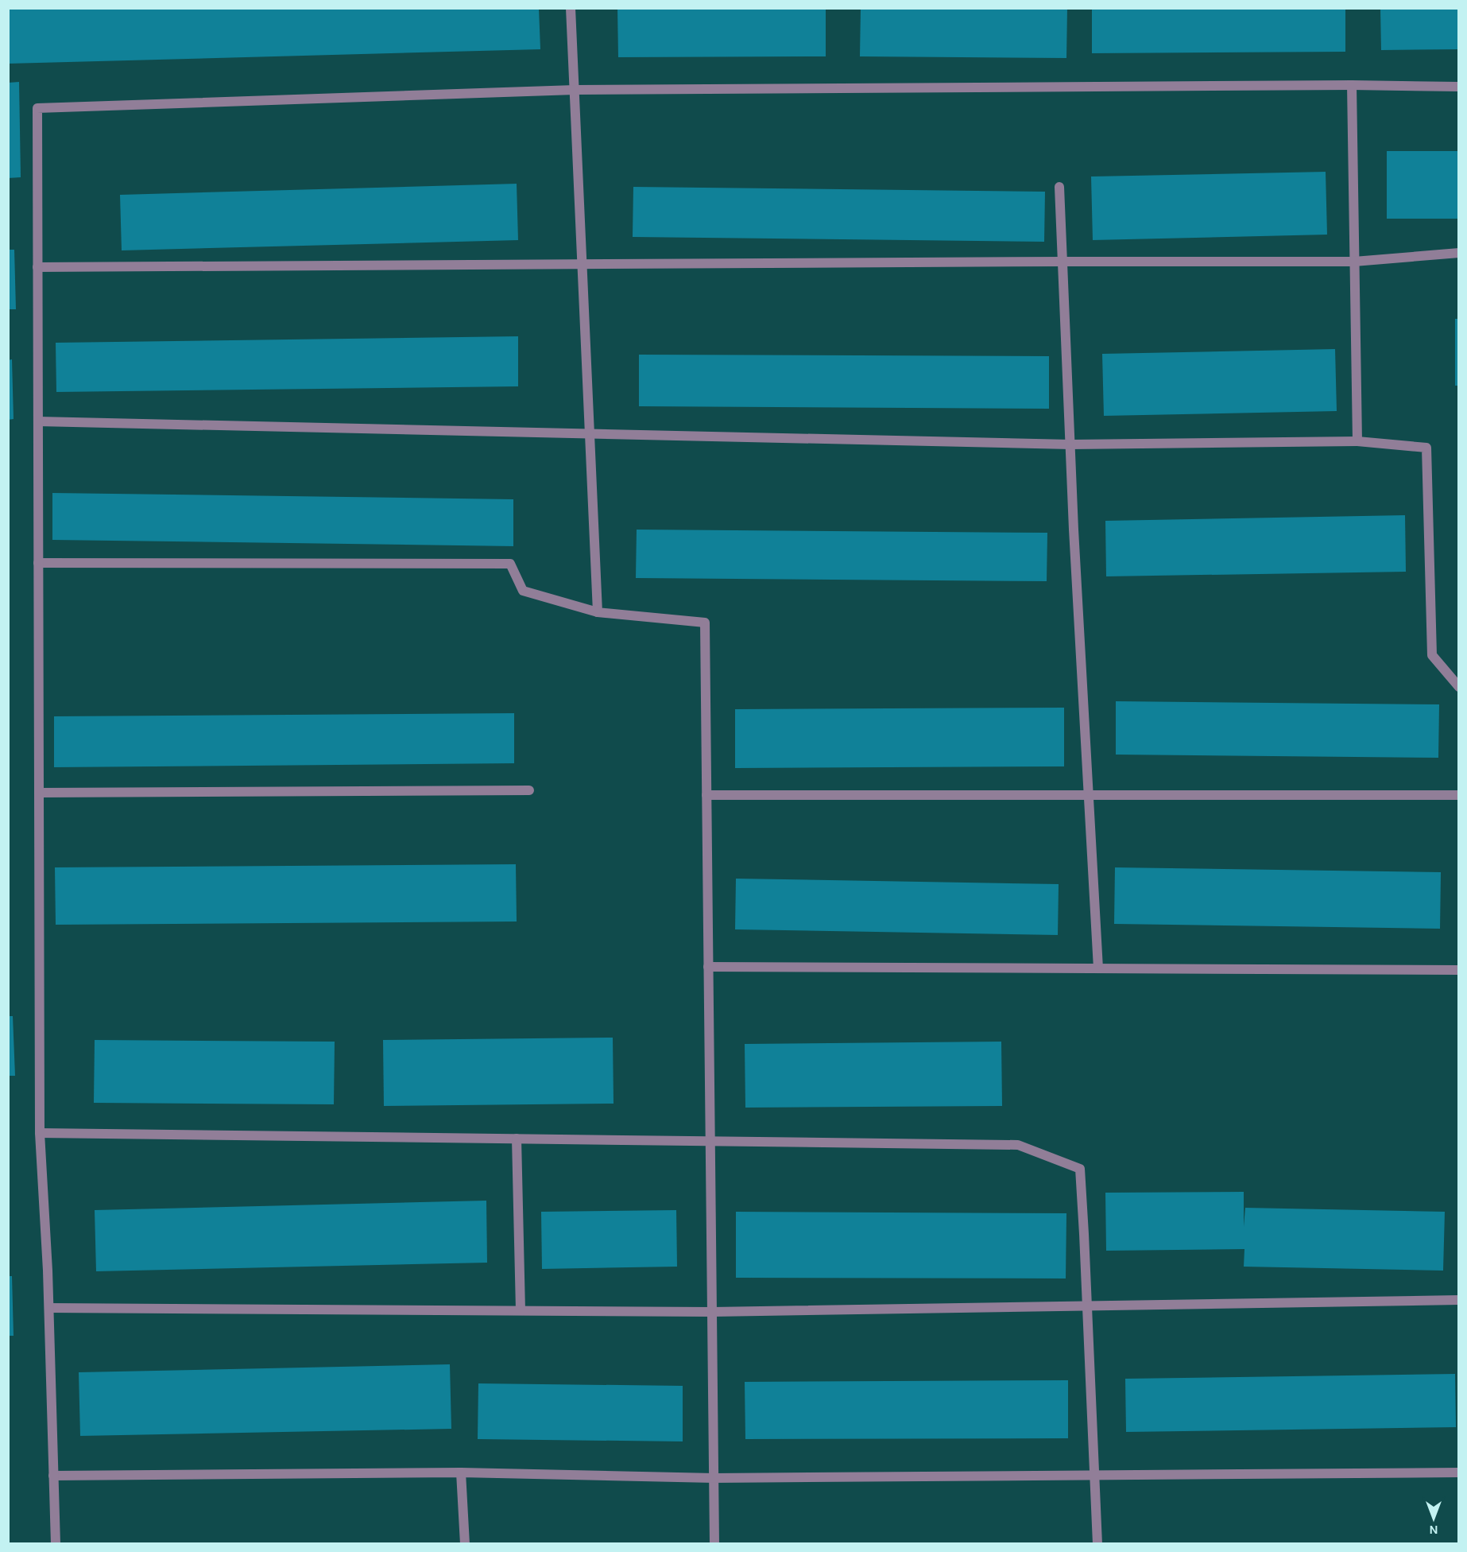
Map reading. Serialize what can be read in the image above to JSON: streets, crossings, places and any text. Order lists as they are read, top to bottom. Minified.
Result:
{"north":"bottom"}
